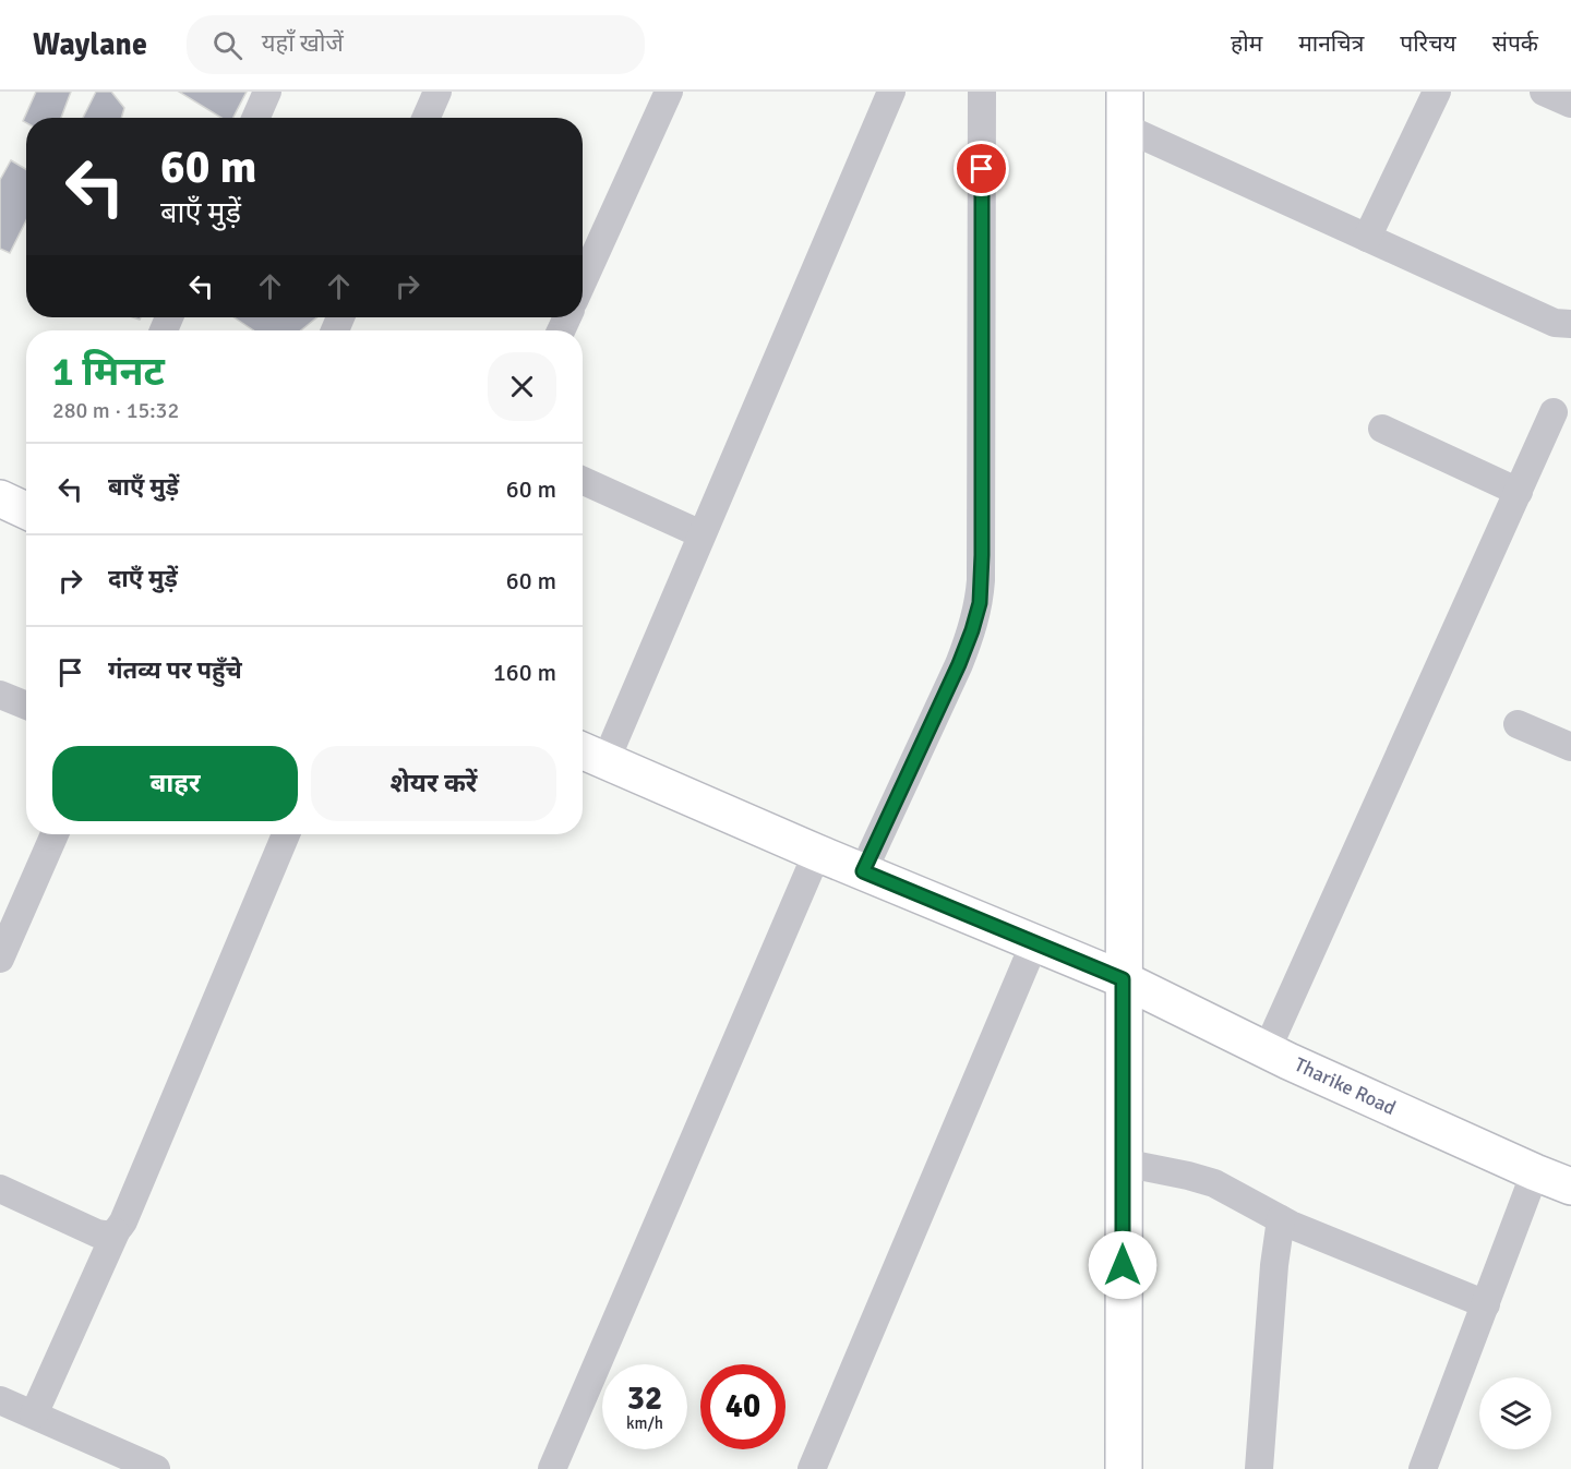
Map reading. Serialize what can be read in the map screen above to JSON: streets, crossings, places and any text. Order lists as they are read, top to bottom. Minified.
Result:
{"streets":{"street":["Tharike Road"]},"page":{"header":"Waylane","search":"यहाँ खोजें","nav":["होम","मानचित्र","परिचय","संपर्क"],"turn":["60 m","बाएँ मुड़ें"],"heading":["1 मिनट","280 m · 15:32"],"list":[{"name":"बाएँ मुड़ें","value":"60 m"},{"name":"दाएँ मुड़ें","value":"60 m"},{"name":"गंतव्य पर पहुँचे","value":"160 m"}],"buttons":["बाहर","शेयर करें"],"speed":"32 km/h","limit":"40"}}
